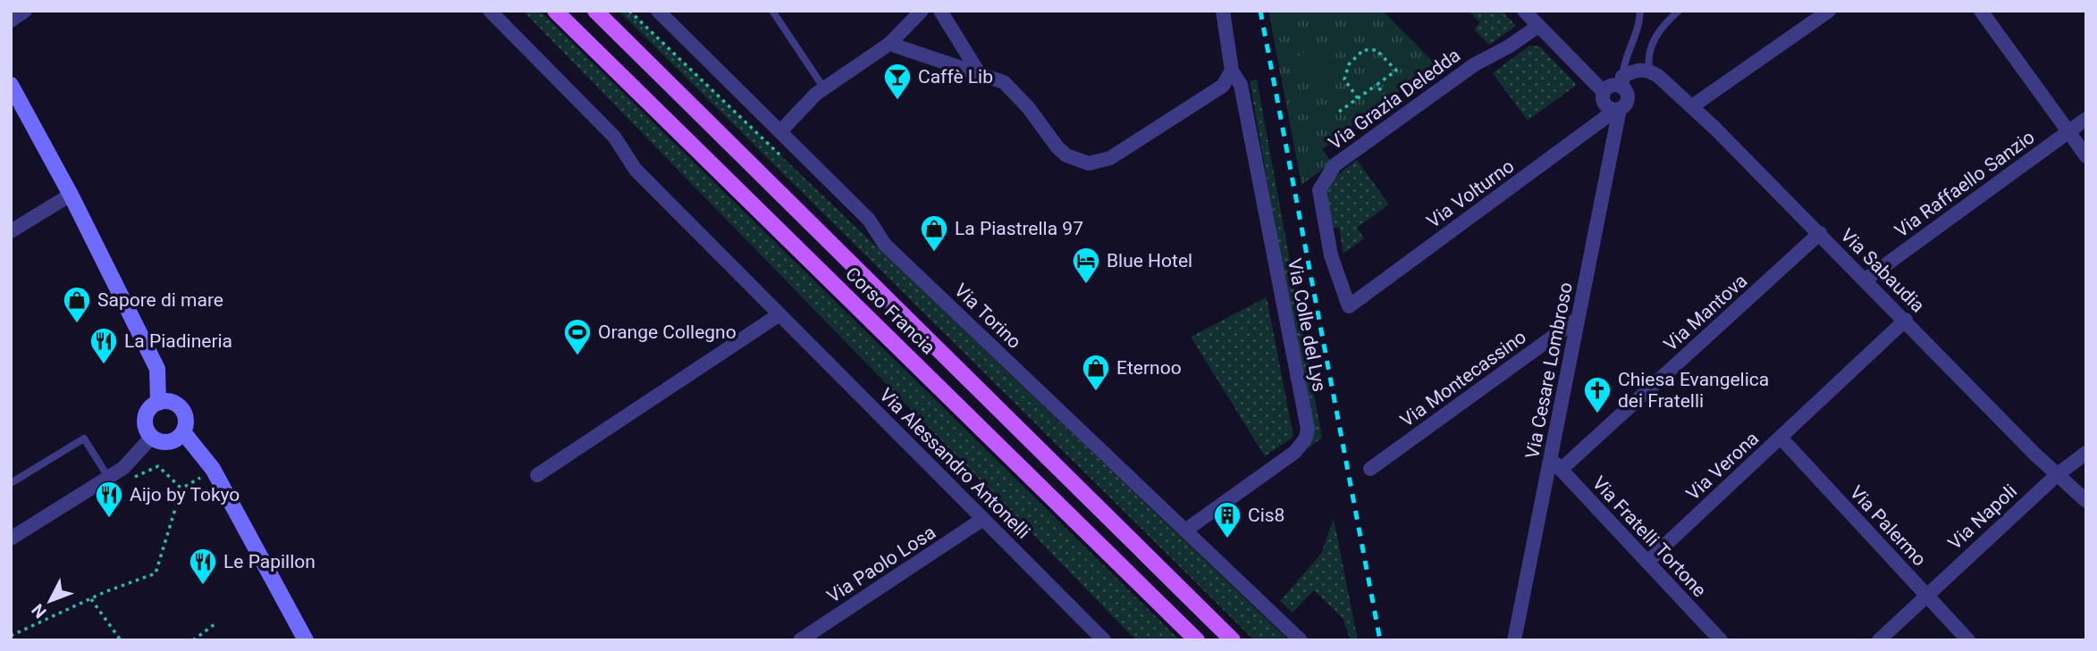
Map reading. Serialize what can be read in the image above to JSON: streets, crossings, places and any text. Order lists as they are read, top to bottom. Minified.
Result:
{"streets":{"main road":["Corso Francia"],"street":["Via Grazia Deledda","Via Raffaello Sanzio","Via Volturno","Via Sabaudia","Via Mantova","Via Torino","Via Colle del Lys","Via Cesare Lombroso","Via Montecassino","Via Alessandro Antonelli","Via Verona","Via Napoli","Via Palermo","Via Fratelli Tortone","Via Paolo Losa"]},"crossings":[["Via Grazia Deledda","Via Volturno"],["Via Raffaello Sanzio","Via Sabaudia"],["Via Volturno","Via Cesare Lombroso"],["Via Sabaudia","Via Mantova"],["Via Sabaudia","Via Verona"],["Via Sabaudia","Via Napoli"],["Via Mantova","Via Fratelli Tortone"],["Via Torino","Via Colle del Lys"],["Via Cesare Lombroso","Via Montecassino"],["Via Cesare Lombroso","Via Fratelli Tortone"],["Via Alessandro Antonelli","Via Paolo Losa"],["Via Verona","Via Palermo"],["Via Verona","Via Fratelli Tortone"],["Via Napoli","Via Palermo"]],"places":{"bar":["Caffè Lib"],"shop":["La Piastrella 97","Sapore di mare","Eternoo"],"hotel":["Blue Hotel"],"sports":["Orange Collegno"],"restaurant":["La Piadineria","Aijo by Tokyo","Le Papillon"],"church":["Chiesa Evangelica dei Fratelli"],"building":["Cis8"]},"north":"bottom left"}
